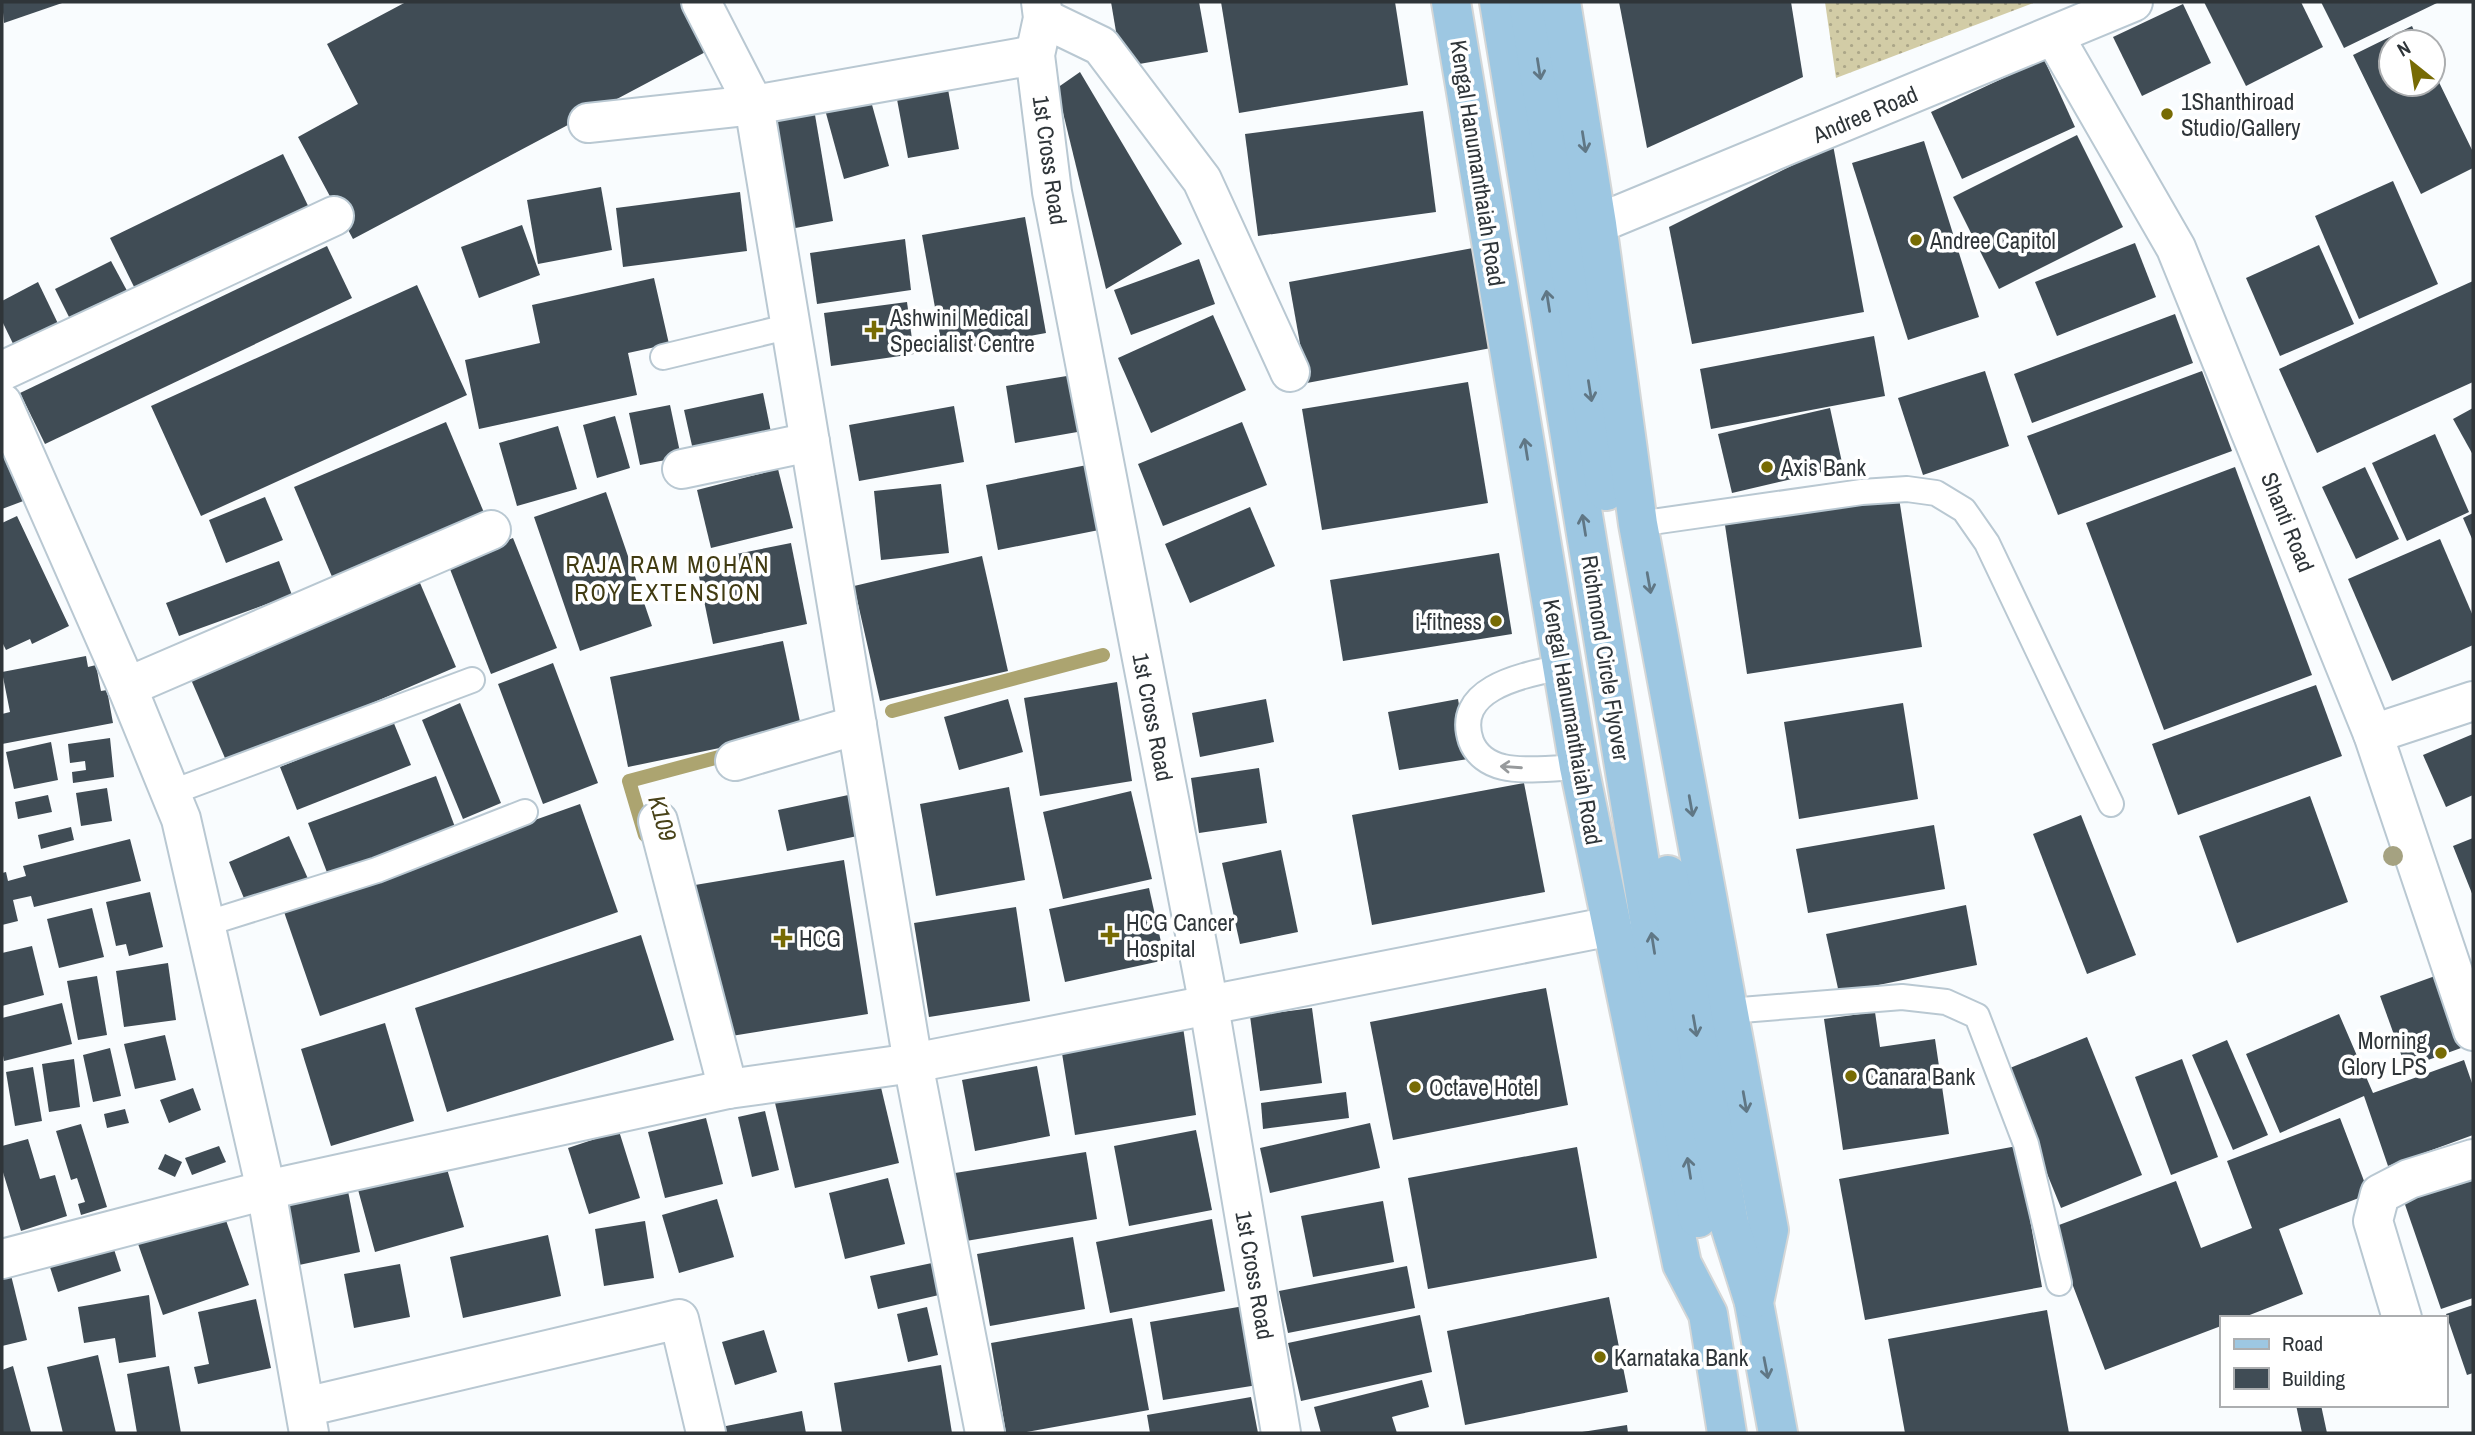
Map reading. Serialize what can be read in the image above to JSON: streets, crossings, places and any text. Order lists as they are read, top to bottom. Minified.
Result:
{"streets":{"main road":["Kengal Hanumanthaiah Road","Richmond Circle Flyover"],"street":["Andree Road","1st Cross Road","Shanti Road"]},"crossings":[["Andree Road","Shanti Road"],["Kengal Hanumanthaiah Road","Richmond Circle Flyover"]],"districts":["RAJA RAM MOHAN ROY EXTENSION"],"water":["K109"],"places":{"other":["1Shanthiroad Studio/Gallery","Andree Capitol","Axis Bank","i-fitness","Morning Glory LPS","Canara Bank","Octave Hotel","Karnataka Bank"],"health":["Ashwini Medical Specialist Centre","HCG Cancer Hospital","HCG"]},"legend":["Road","Building"],"north":"top left"}
